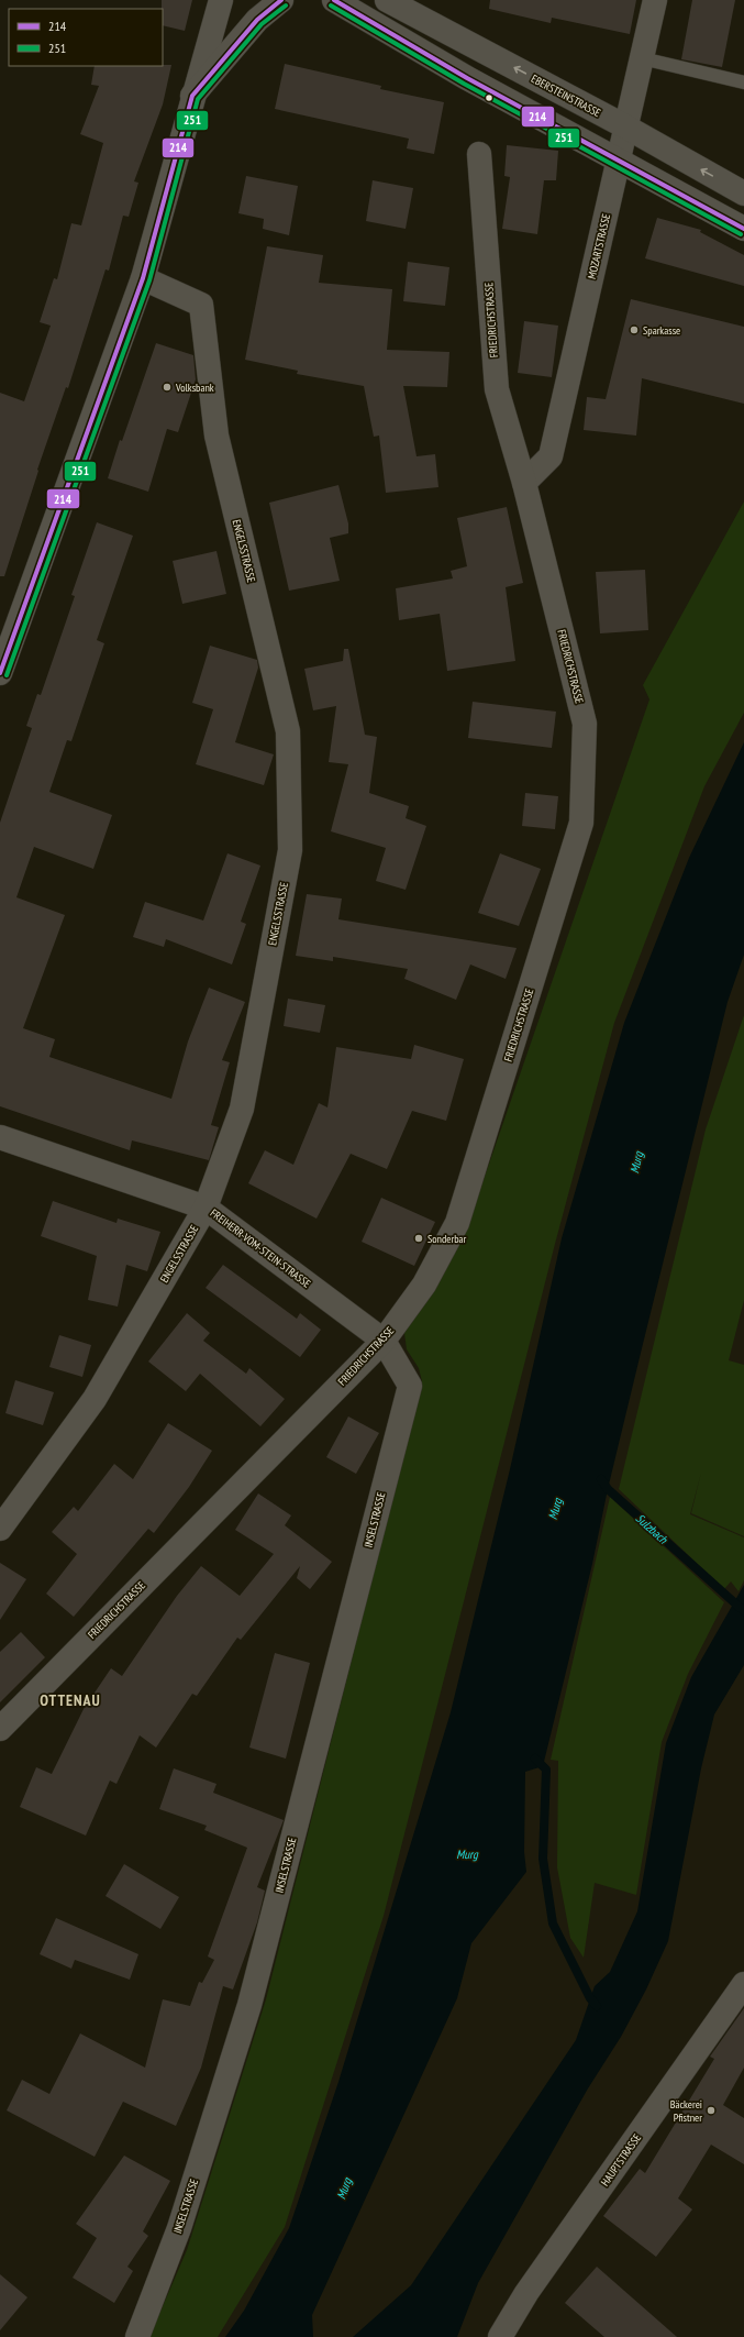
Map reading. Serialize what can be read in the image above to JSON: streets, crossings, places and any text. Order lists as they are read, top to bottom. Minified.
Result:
{"streets":{"street":["EBERSTEINSTRASSE","MOZARTSTRASSE","FRIEDRICHSTRASSE","ENGELSSTRASSE","FREIHERR-VOM-STEIN-STRASSE","INSELSTRASSE","HAUPTSTRASSE"]},"crossings":[["EBERSTEINSTRASSE","MOZARTSTRASSE"],["MOZARTSTRASSE","FRIEDRICHSTRASSE"],["FRIEDRICHSTRASSE","FREIHERR-VOM-STEIN-STRASSE"],["ENGELSSTRASSE","FREIHERR-VOM-STEIN-STRASSE"],["FREIHERR-VOM-STEIN-STRASSE","INSELSTRASSE"]],"districts":["OTTENAU"],"water":["Murg","Sulzbach"],"places":["Sparkasse","Volksbank","Sonderbar","Bäckerei Pfistner"],"lines":["transit line 214","transit line 251"],"legend":["214","251"]}
